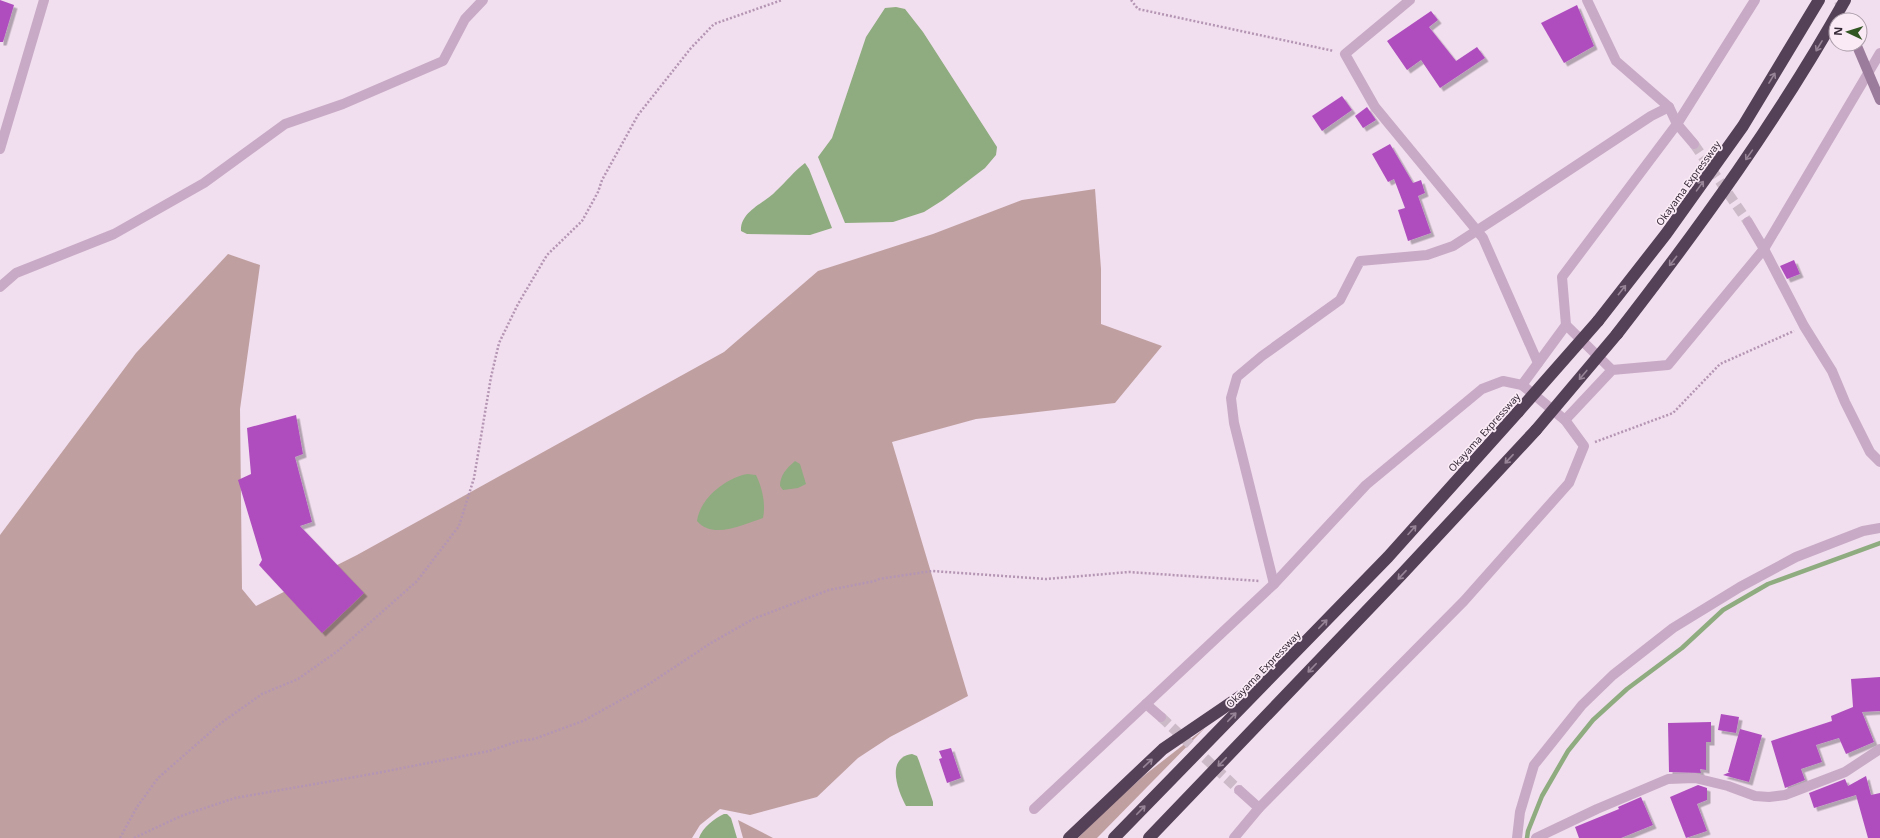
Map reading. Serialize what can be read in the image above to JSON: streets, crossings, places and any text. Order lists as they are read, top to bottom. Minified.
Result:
{"streets":{"highway":["Okayama Expressway"]},"north":"left"}
